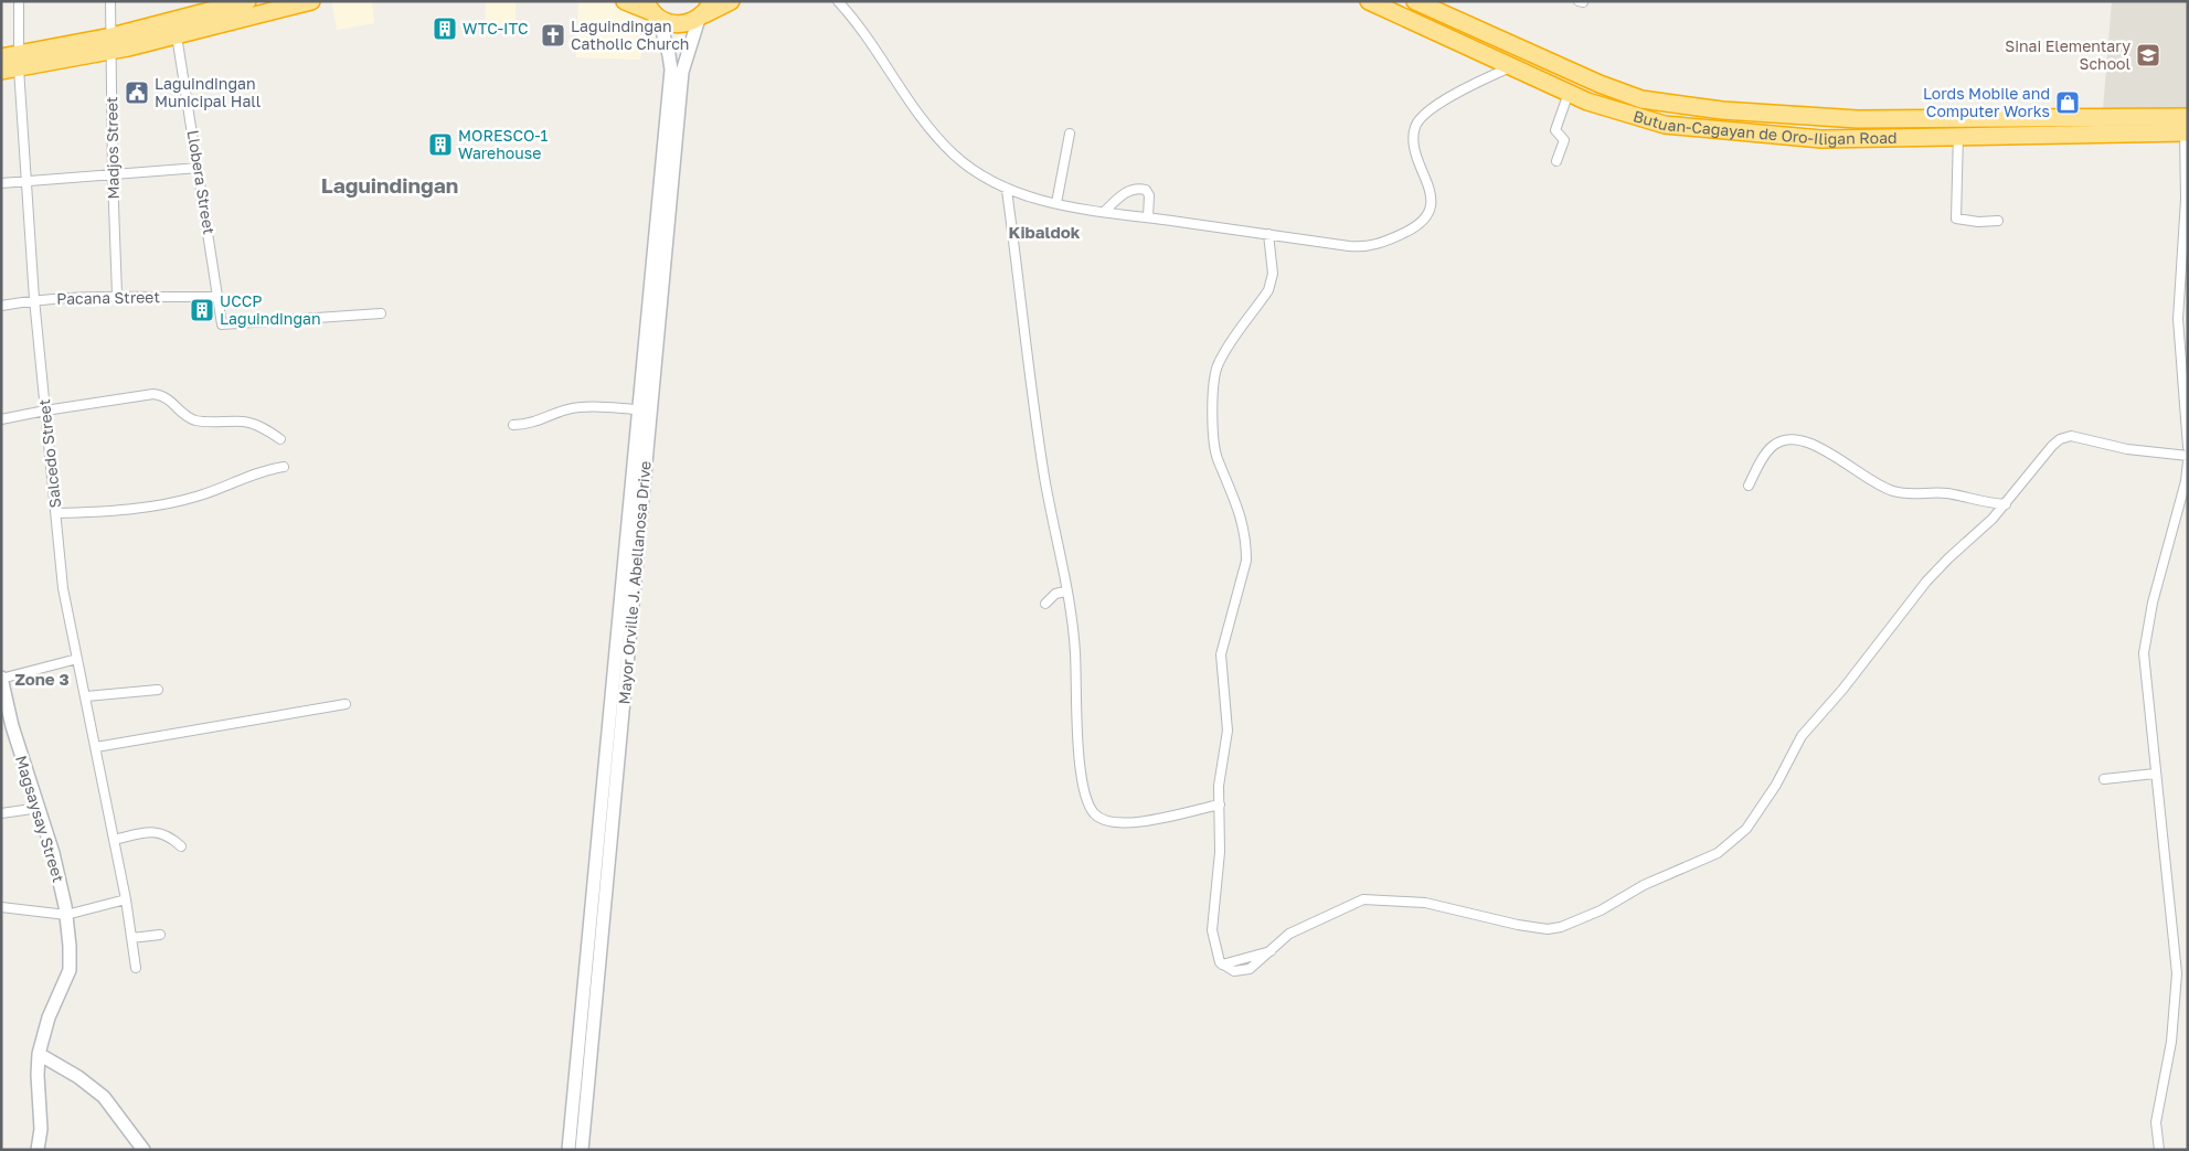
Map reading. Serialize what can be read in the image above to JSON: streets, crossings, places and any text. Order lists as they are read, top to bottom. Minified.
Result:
{"streets":{"highway":["Butuan-Cagayan de Oro-Iligan Road"],"main road":["Mayor Orville J. Abellanosa Drive","Magsaysay Street"],"street":["Madjos Street","Llobera Street","Pacana Street","Salcedo Street"]},"crossings":[["Madjos Street","Pacana Street"],["Llobera Street","Pacana Street"],["Pacana Street","Salcedo Street"]],"districts":["Laguindingan","Kibaldok","Zone 3"],"places":{"building":["WTC-ITC","MORESCO-1 Warehouse","UCCP Laguindingan"],"church":["Laguindingan Catholic Church"],"school or university":["Sinai Elementary School"],"public building":["Laguindingan Municipal Hall"],"shop":["Lords Mobile and Computer Works"]}}
